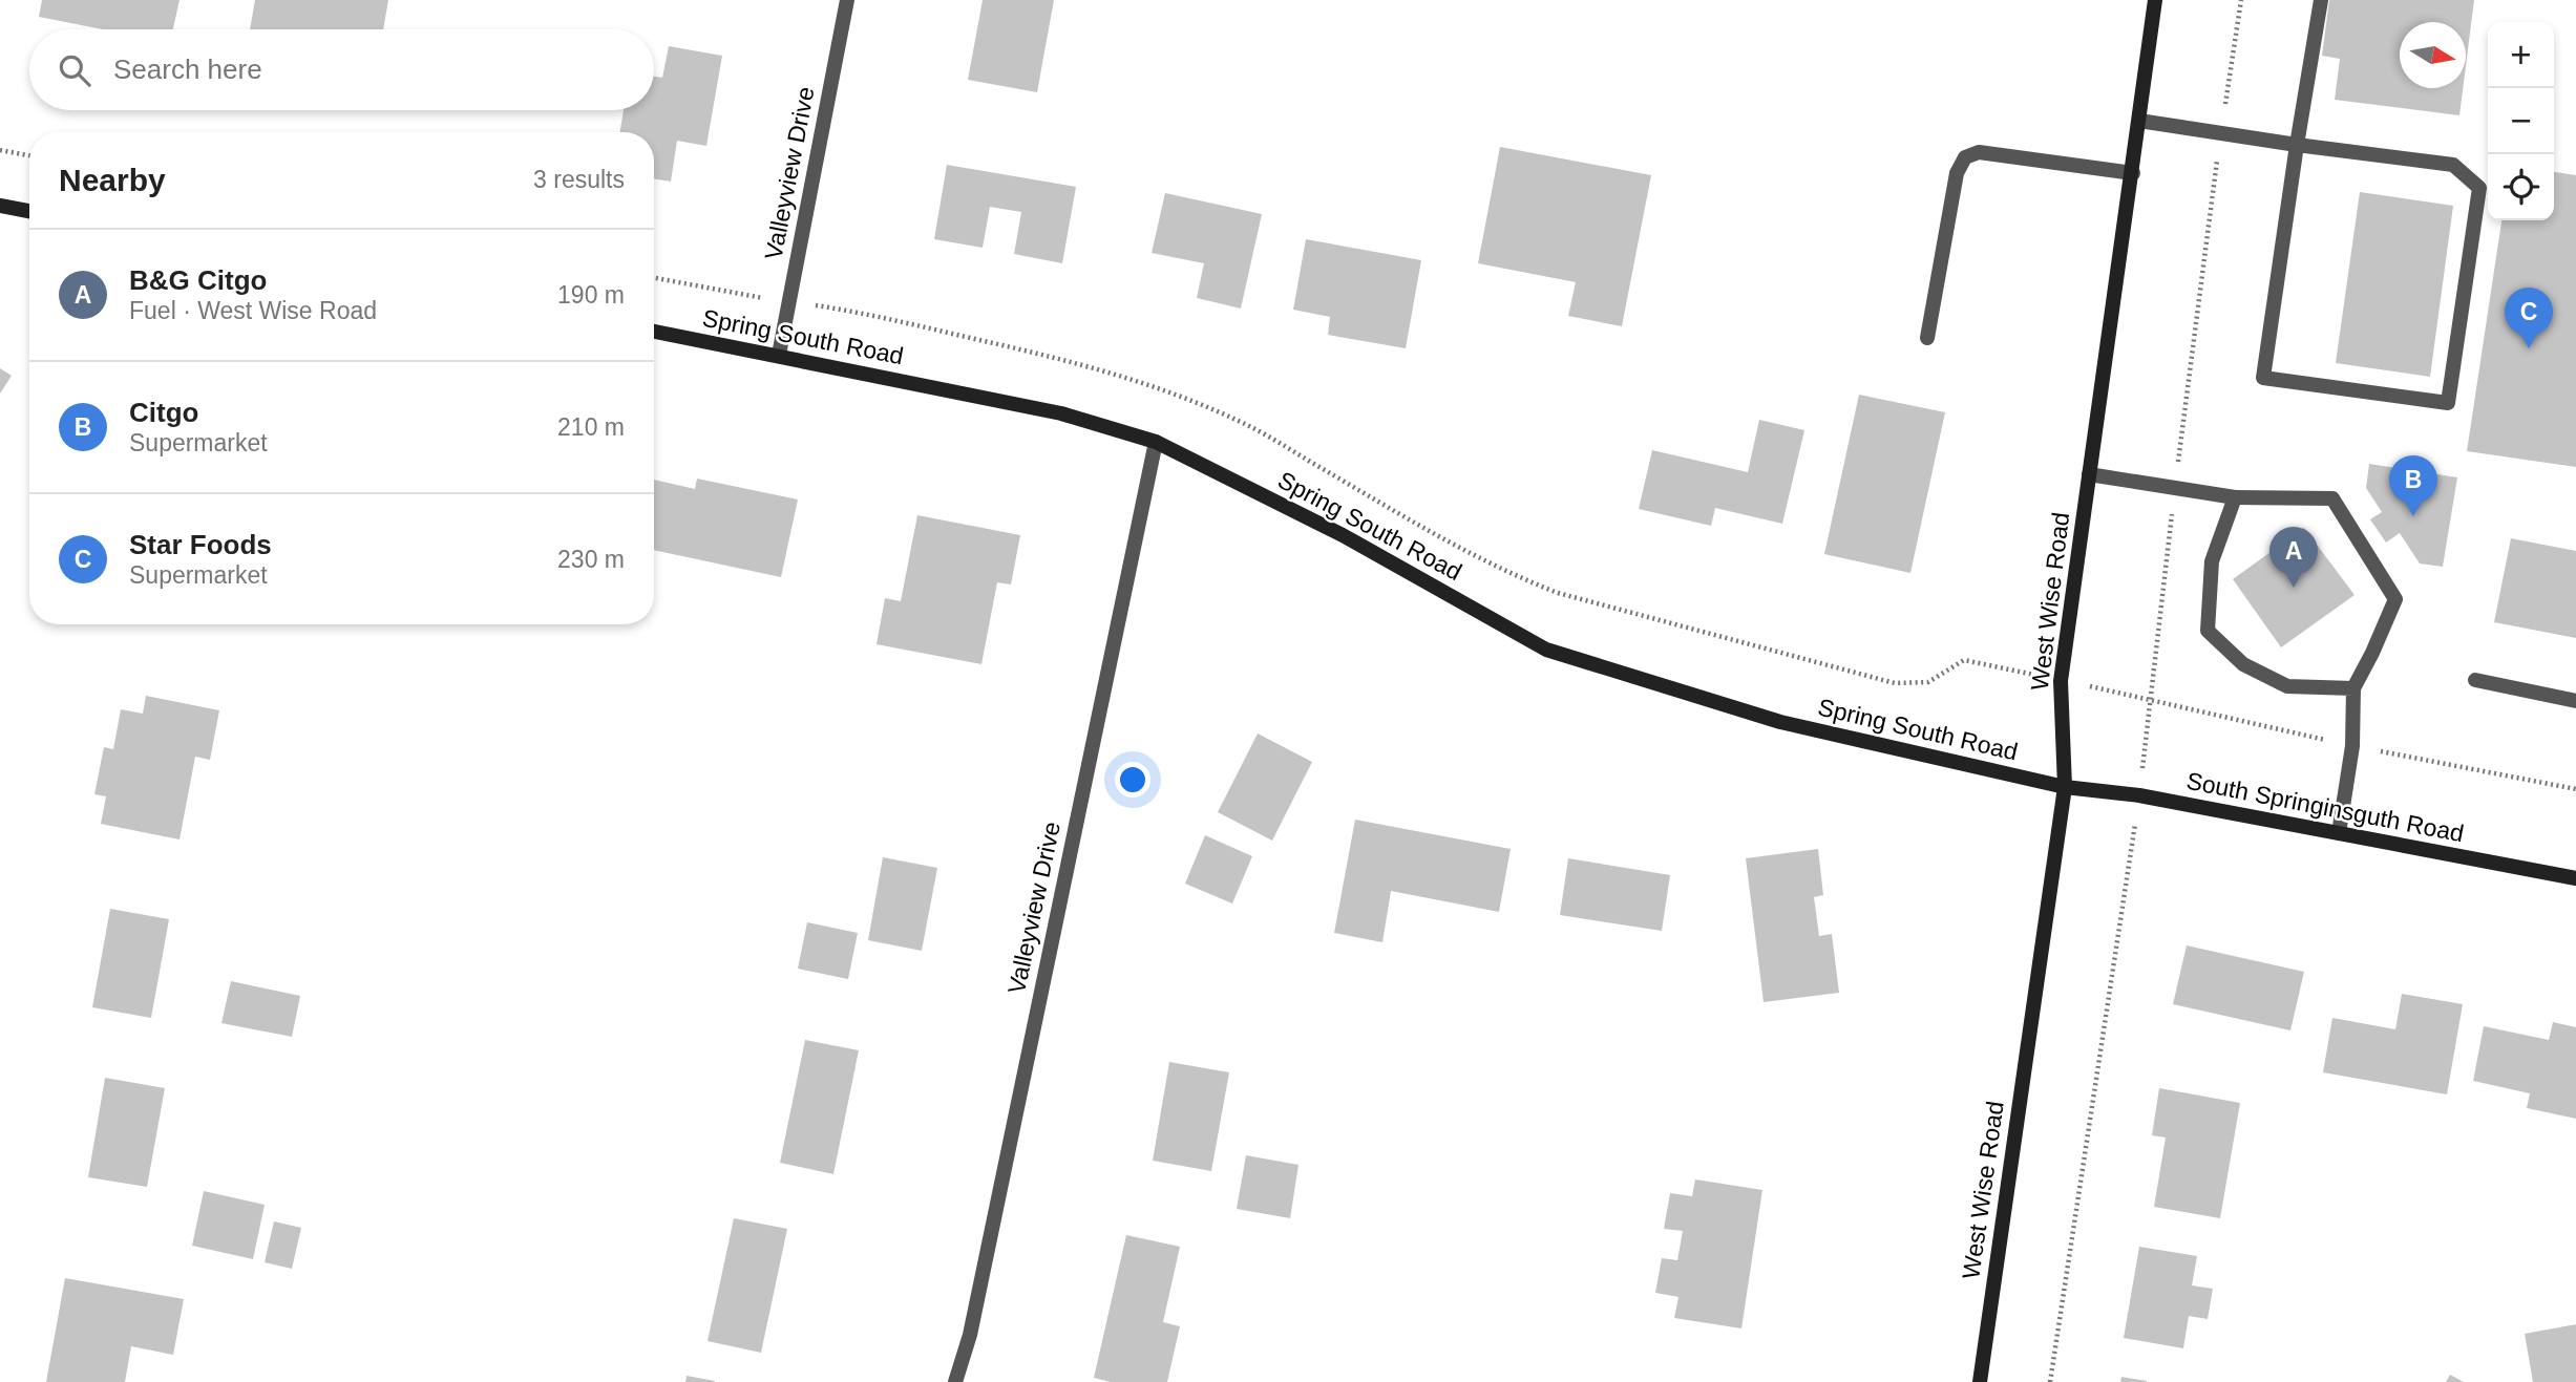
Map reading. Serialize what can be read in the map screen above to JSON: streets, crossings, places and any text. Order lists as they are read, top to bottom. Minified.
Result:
{"streets":{"street":["Valleyview Drive","Spring South Road","West Wise Road","South Springinsguth Road"]},"crossings":[["Valleyview Drive","Spring South Road"],["Spring South Road","West Wise Road"],["Spring South Road","South Springinsguth Road"],["West Wise Road","South Springinsguth Road"]],"north":"right","page":{"map_buttons":["+","−"],"search":"Search here","heading":["Nearby","3 results"],"list":[{"mark":"A","name":"B&G Citgo","note":"Fuel · West Wise Road","value":"190 m"},{"mark":"B","name":"Citgo","note":"Supermarket","value":"210 m"},{"mark":"C","name":"Star Foods","note":"Supermarket","value":"230 m"}],"pins":["C","B","A"]}}
